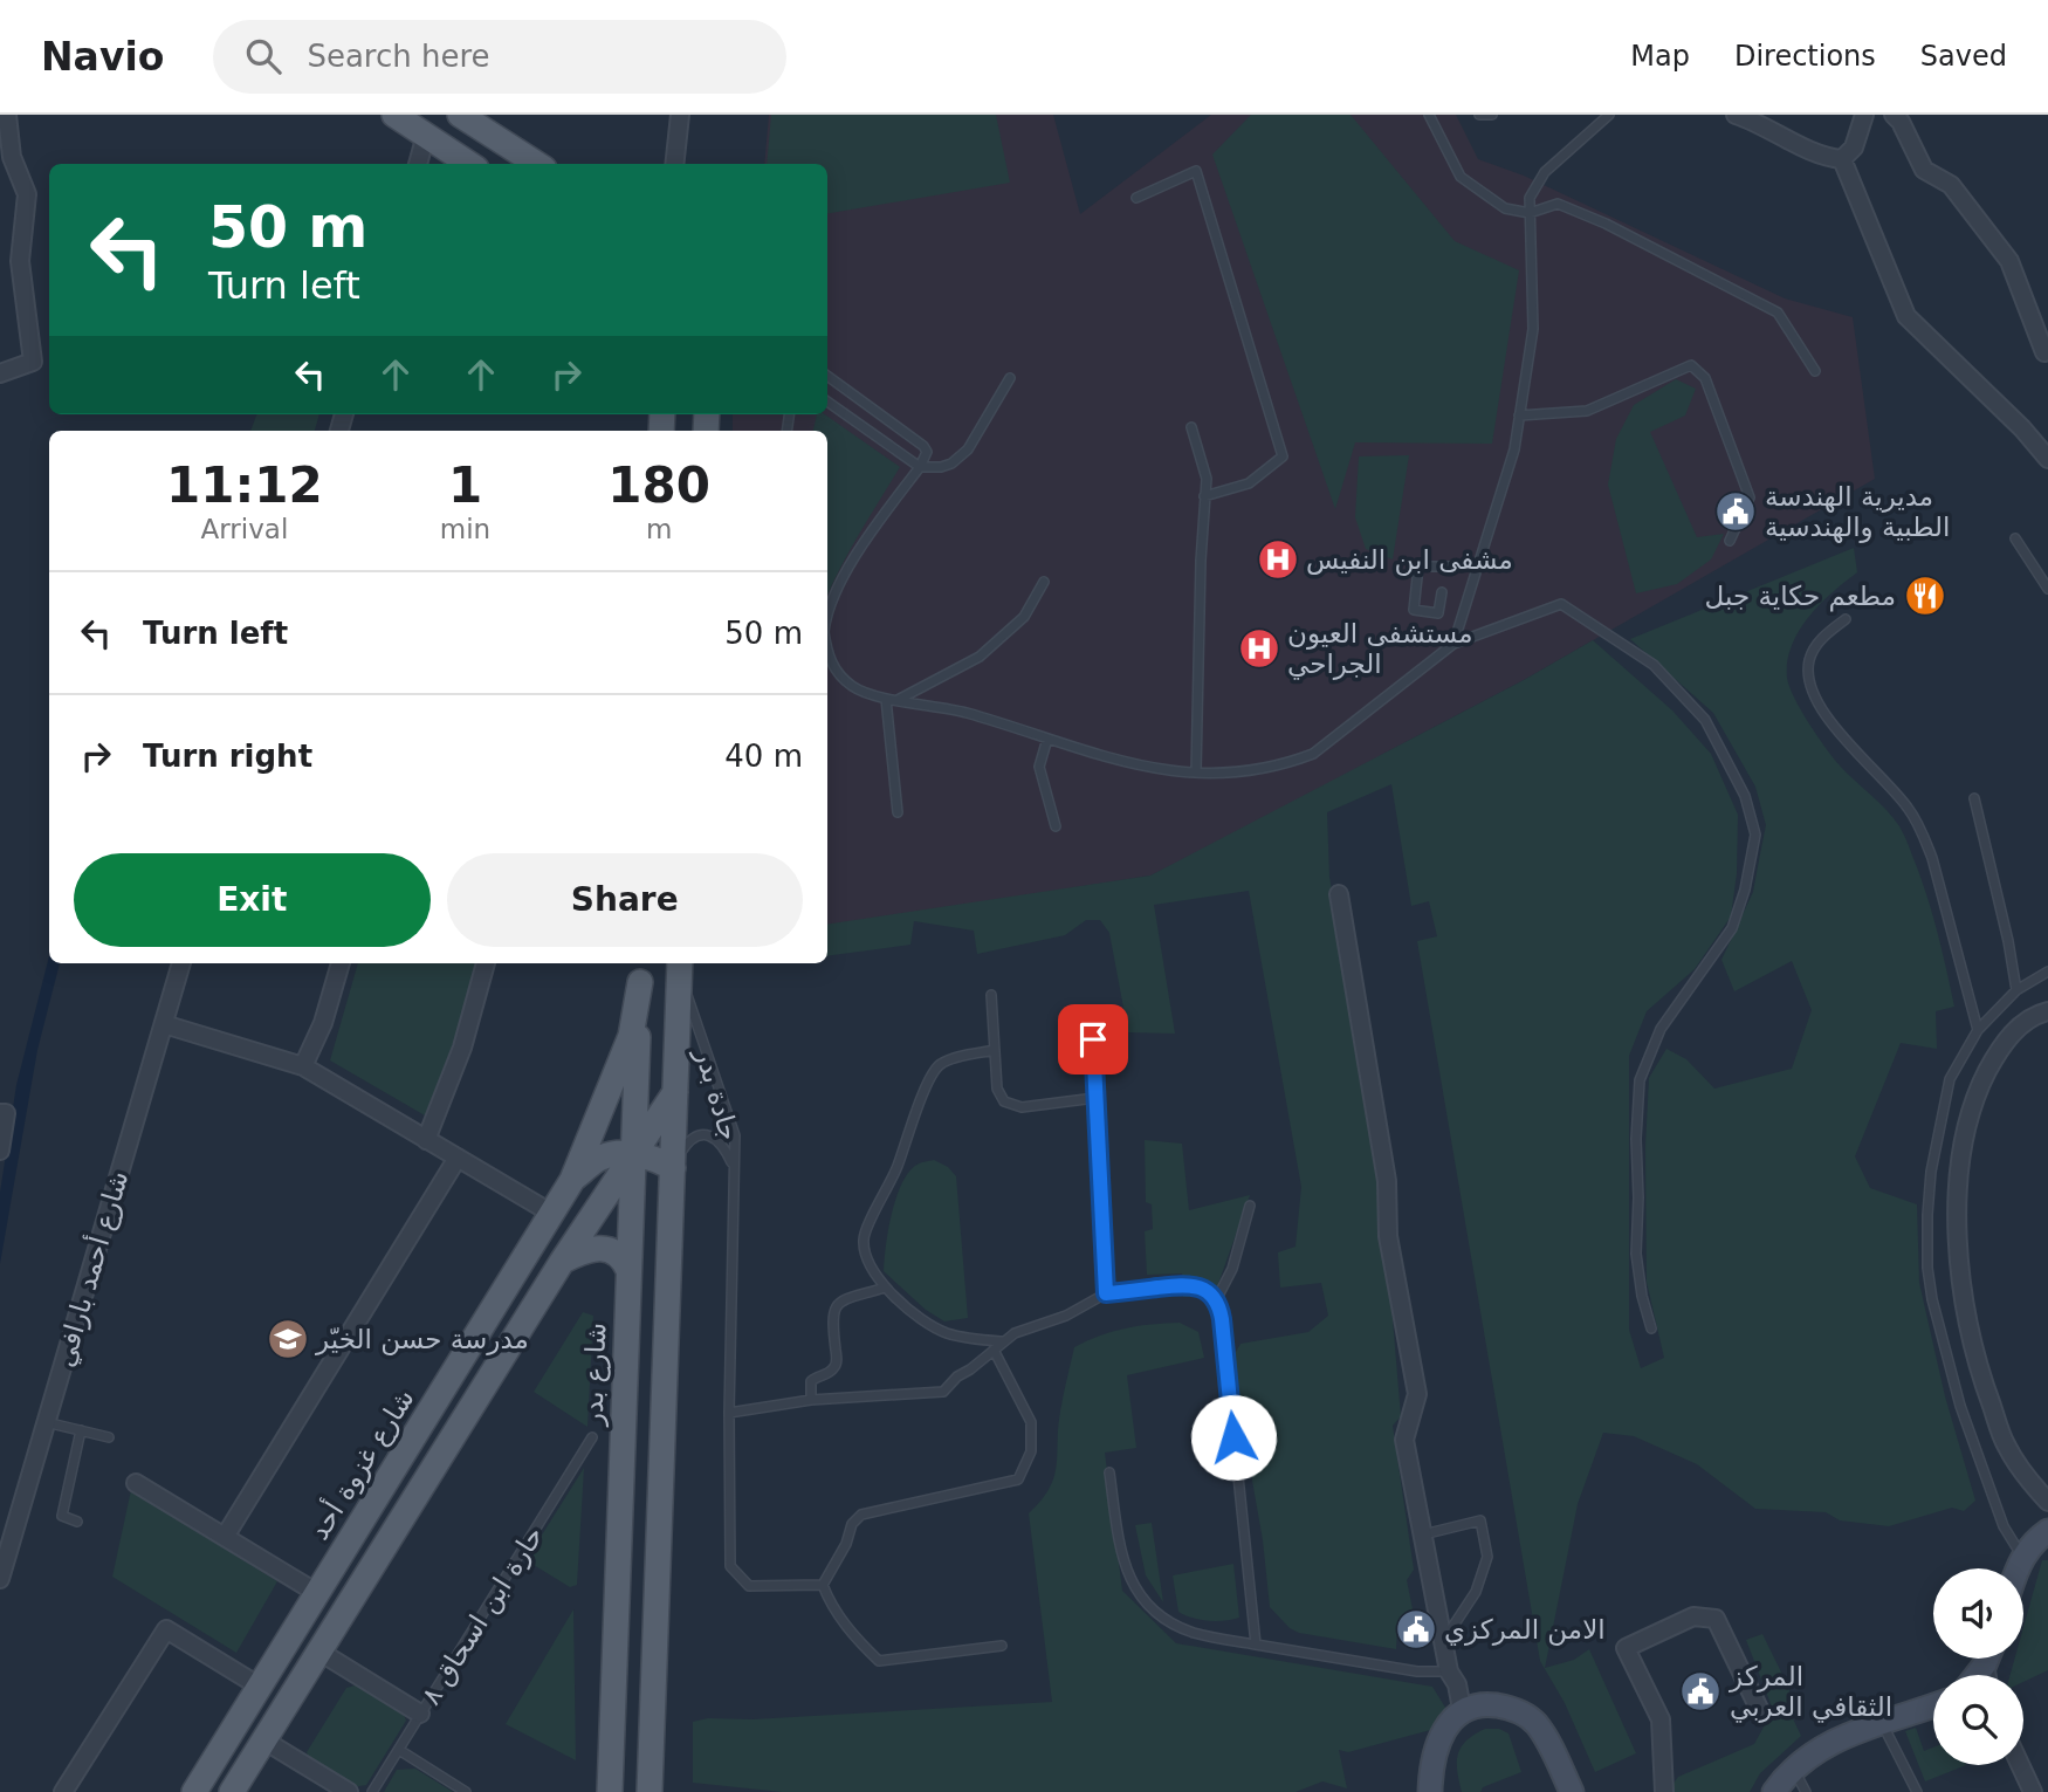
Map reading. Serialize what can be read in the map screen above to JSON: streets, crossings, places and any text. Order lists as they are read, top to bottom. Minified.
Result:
{"streets":{"main road":["شارع بدر","شارع غزوة أحد"],"street":["شارع أحمد بارافي"],"lane":["جادة بدر","حارة ابن اسحاق ٨"]},"crossings":[["شارع بدر","شارع غزوة أحد"]],"places":{"public building":["مديرية الهندسة الطبية والهندسية","الامن المركزي","المركز الثقافي العربي"],"hospital":["مشفى ابن النفيس","مستشفى العيون الجراحي"],"restaurant":["مطعم حكاية جبل"],"school or university":["مدرسة حسن الخيّر"]},"page":{"header":"Navio","search":"Search here","nav":["Map","Directions","Saved"],"turn":["50 m","Turn left"],"eta":["11:12","Arrival","1","min","180","m"],"list":[{"name":"Turn left","value":"50 m"},{"name":"Turn right","value":"40 m"}],"buttons":["Exit","Share"]}}
